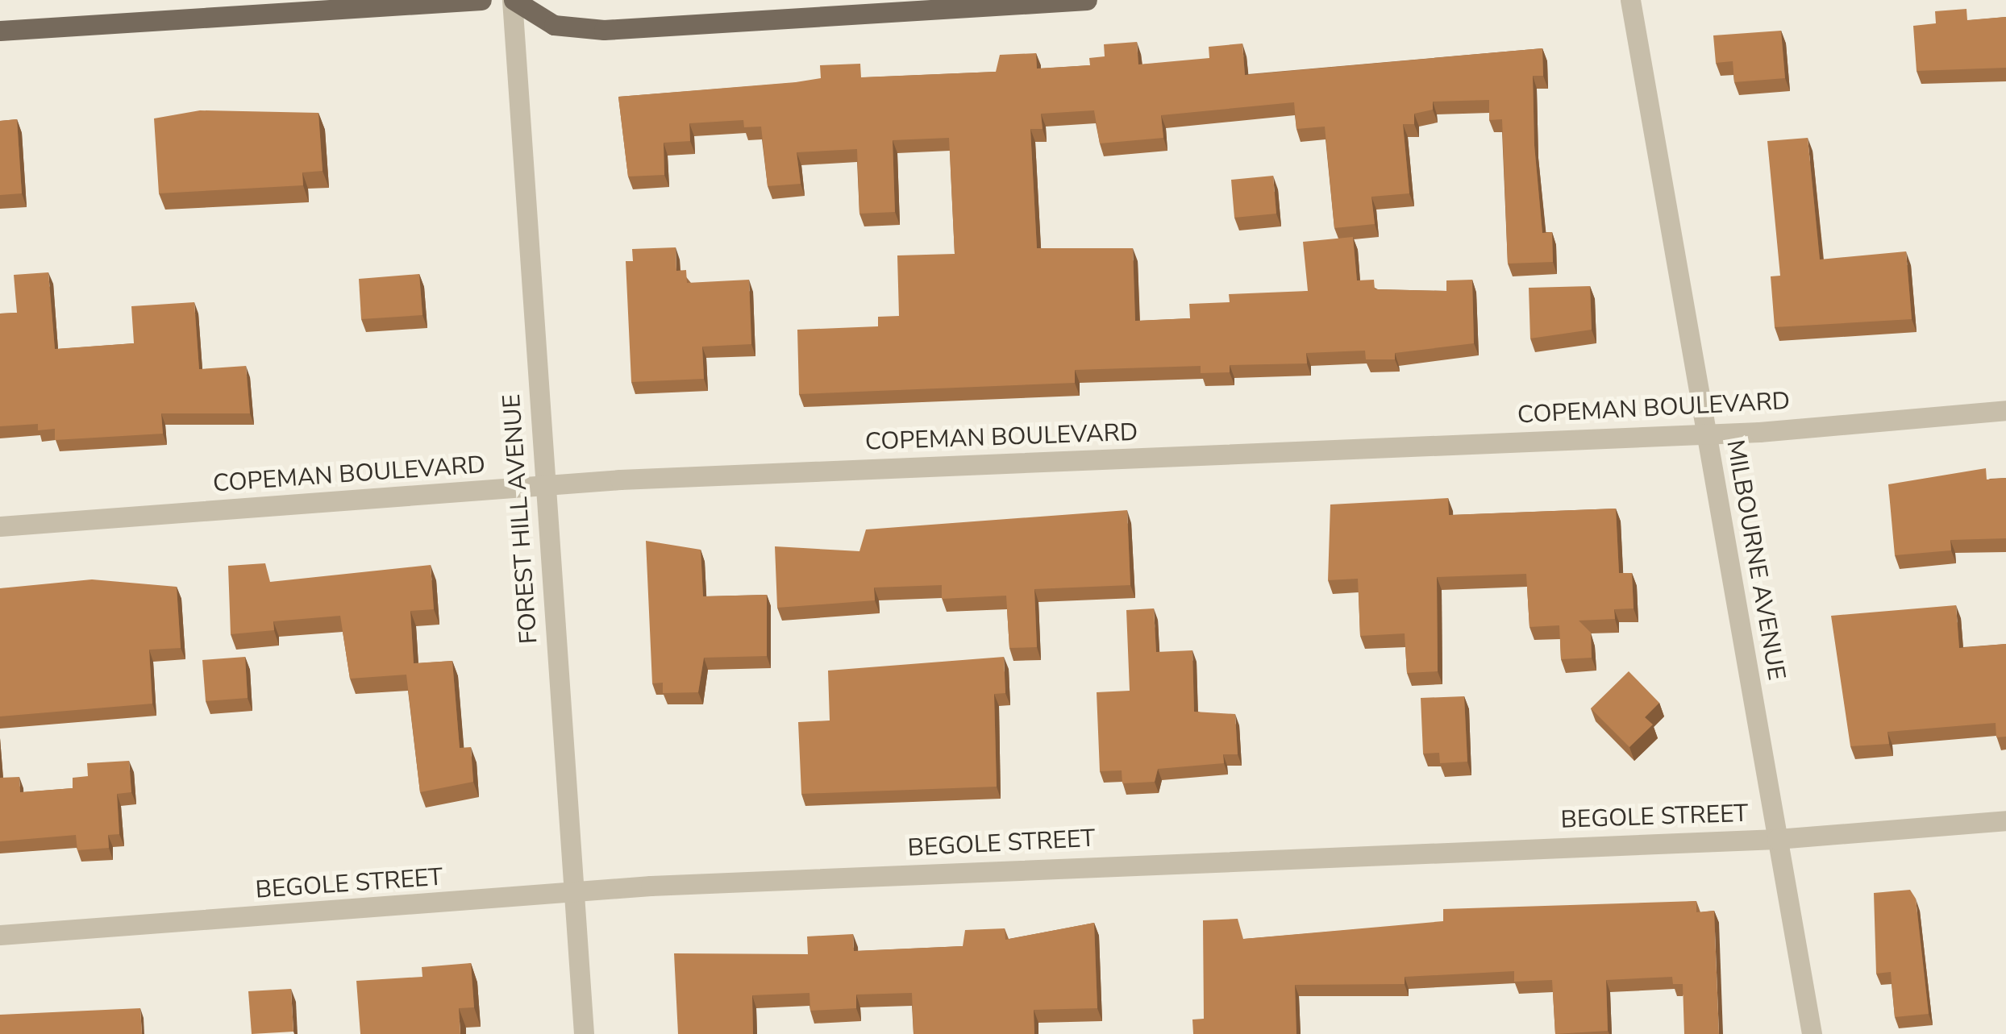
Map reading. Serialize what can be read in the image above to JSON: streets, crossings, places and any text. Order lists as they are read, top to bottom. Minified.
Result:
{"streets":{"street":["COPEMAN BOULEVARD","FOREST HILL AVENUE","MILBOURNE AVENUE","BEGOLE STREET"]},"crossings":[["COPEMAN BOULEVARD","FOREST HILL AVENUE"],["COPEMAN BOULEVARD","MILBOURNE AVENUE"],["FOREST HILL AVENUE","BEGOLE STREET"],["MILBOURNE AVENUE","BEGOLE STREET"]]}
